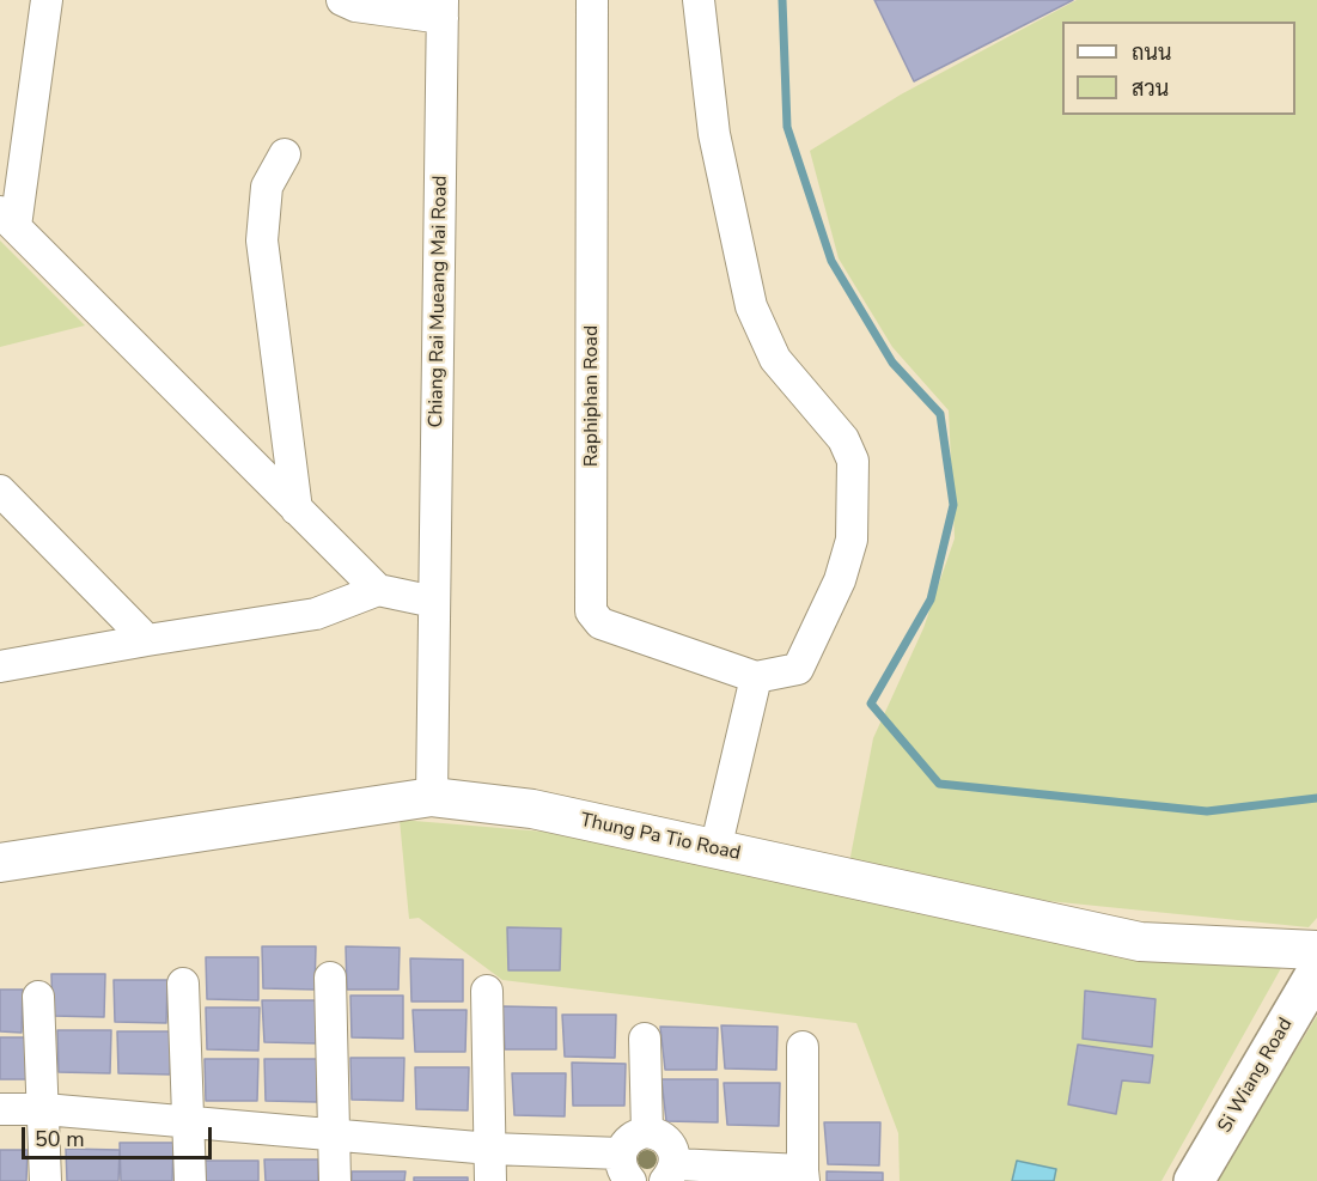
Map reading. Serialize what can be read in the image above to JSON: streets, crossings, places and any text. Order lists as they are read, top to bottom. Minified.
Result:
{"streets":{"main road":["Si Wiang Road"],"street":["Chiang Rai Mueang Mai Road","Raphiphan Road","Thung Pa Tio Road"]},"crossings":[["Chiang Rai Mueang Mai Road","Thung Pa Tio Road"]],"legend":["ถนน","สวน"],"scale_bar":"50 m"}
